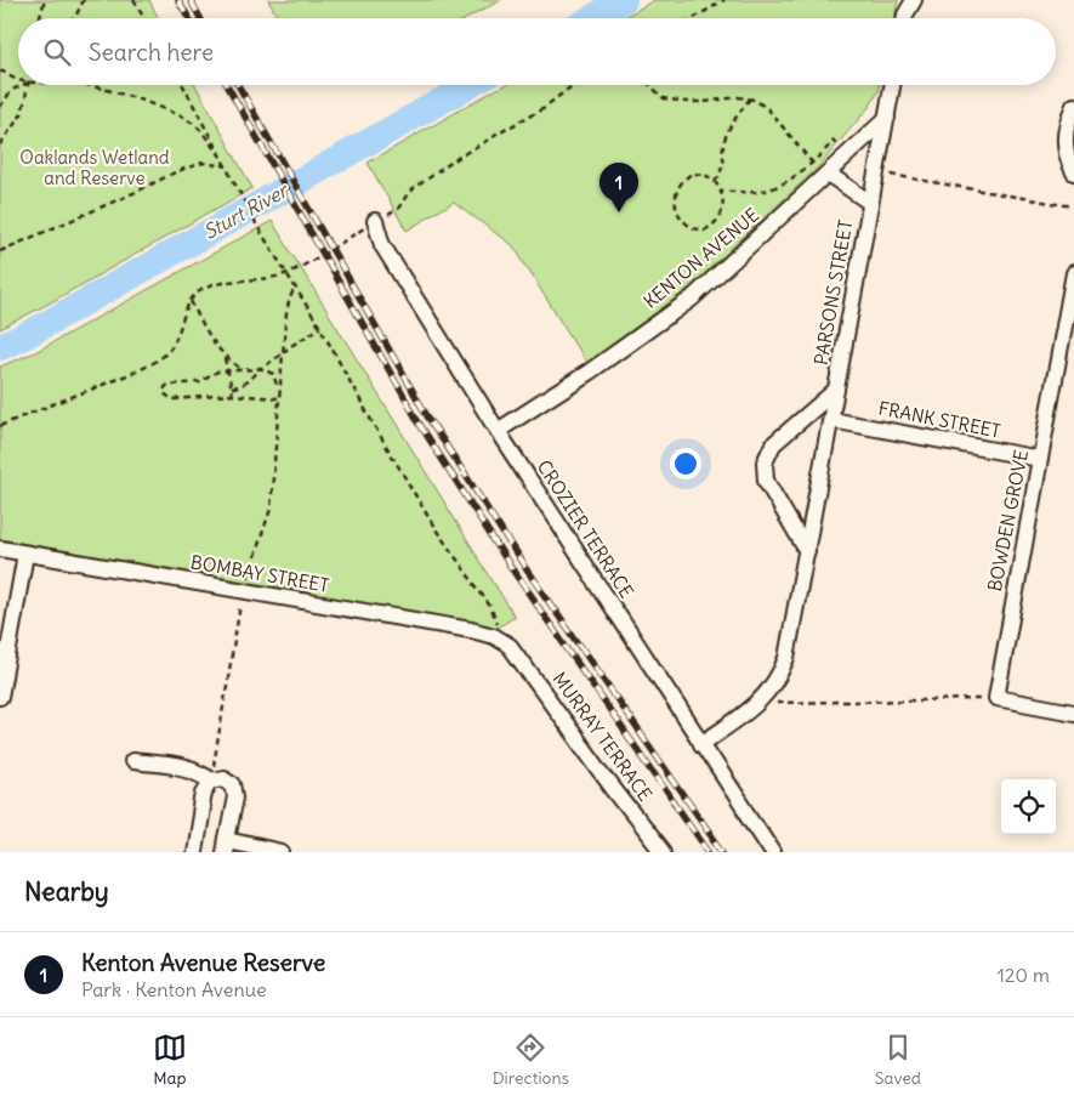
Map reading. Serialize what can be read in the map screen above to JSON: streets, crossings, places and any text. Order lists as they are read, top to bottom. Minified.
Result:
{"streets":{"street":["KENTON AVENUE","PARSONS STREET","FRANK STREET","BOWDEN GROVE","CROZIER TERRACE","BOMBAY STREET","MURRAY TERRACE"]},"crossings":[["KENTON AVENUE","PARSONS STREET"],["KENTON AVENUE","CROZIER TERRACE"],["PARSONS STREET","FRANK STREET"],["PARSONS STREET","CROZIER TERRACE"],["FRANK STREET","BOWDEN GROVE"],["BOMBAY STREET","MURRAY TERRACE"]],"water":["Sturt River"],"parks":["Oaklands Wetland and Reserve"],"page":{"search":"Search here","pins":"1","heading":"Nearby","list":[{"mark":"1","name":"Kenton Avenue Reserve","note":"Park · Kenton Avenue","value":"120 m"}],"nav":["Map","Directions","Saved"]}}
